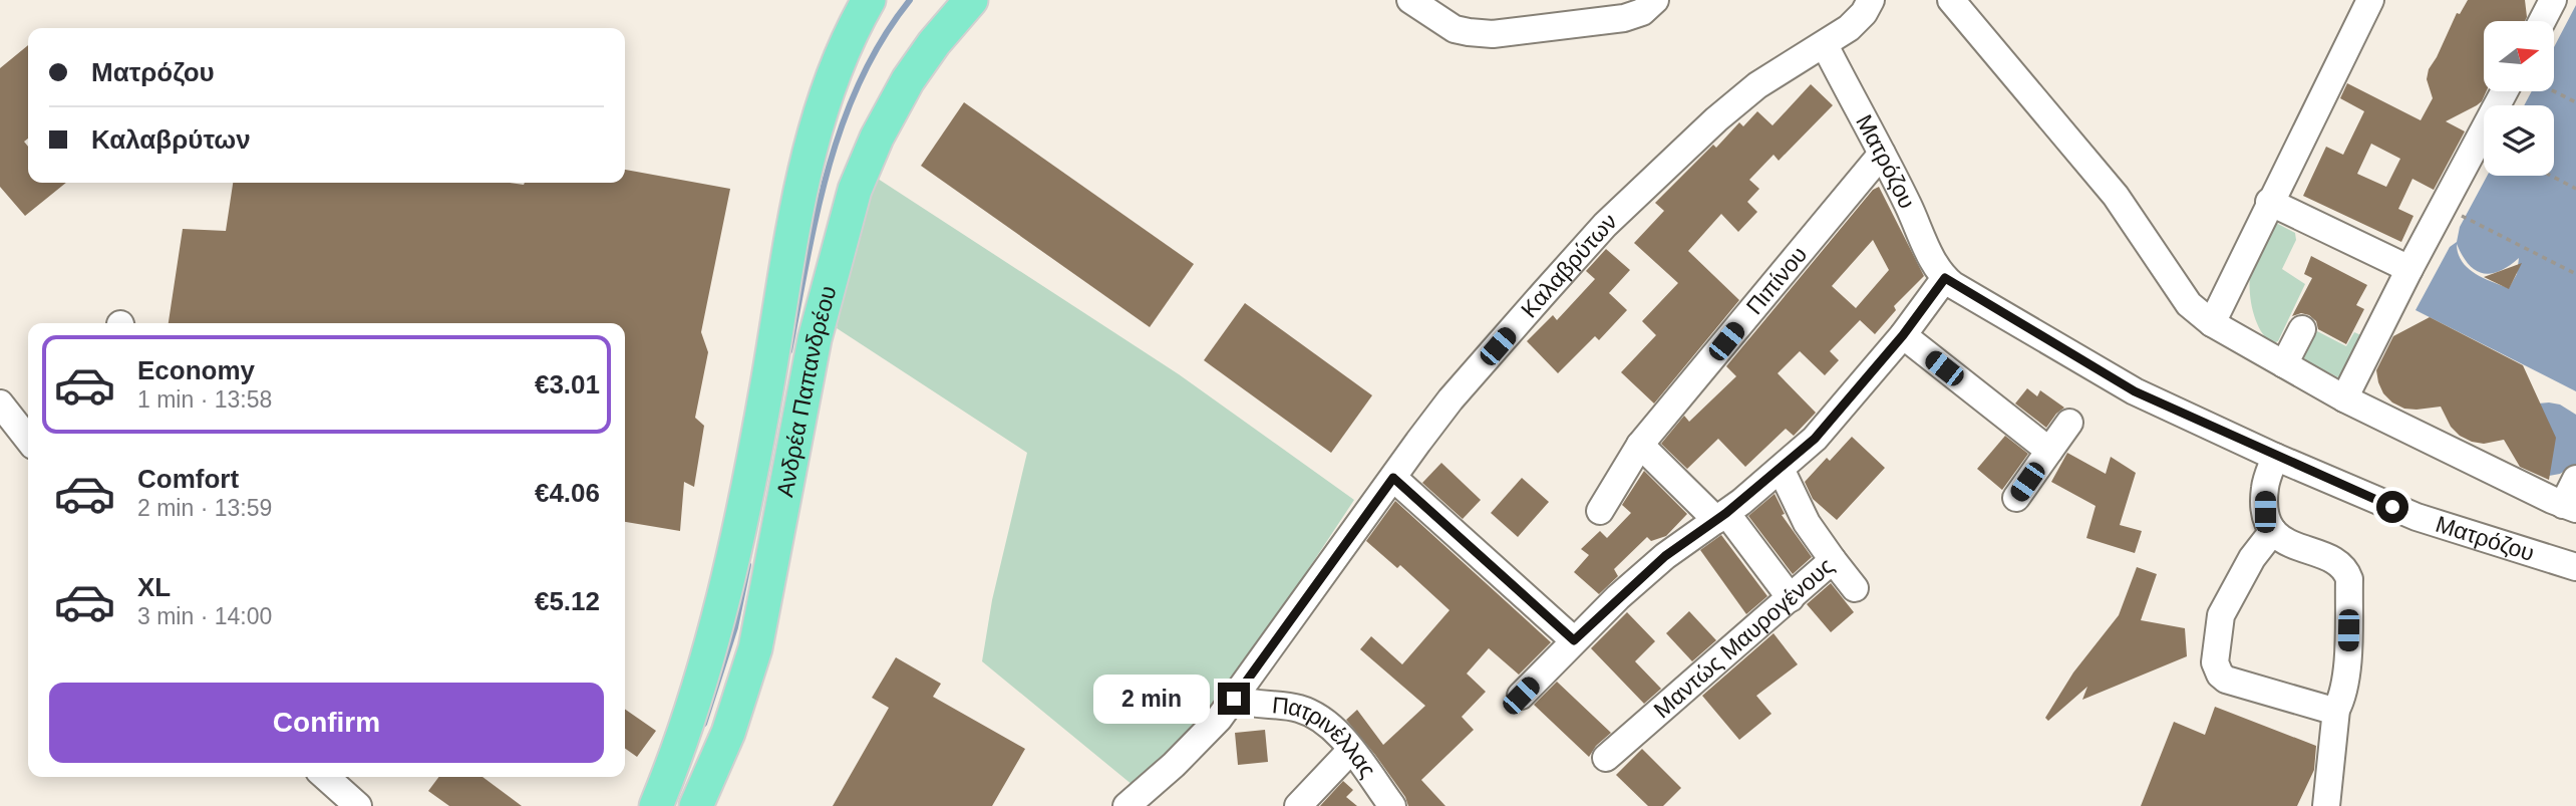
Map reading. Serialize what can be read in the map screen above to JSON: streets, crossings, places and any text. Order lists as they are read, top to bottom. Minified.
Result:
{"streets":{"main road":["Ανδρέα Παπανδρέου"],"street":["Ματρόζου","Καλαβρύτων","Πιπίνου","Μαντώς Μαυρογένους","Πατρινέλλας"]},"crossings":[["Ματρόζου","Καλαβρύτων"],["Ματρόζου","Πιπίνου"],["Καλαβρύτων","Πατρινέλλας"]],"north":"right","page":{"banner":["Ματρόζου","Καλαβρύτων"],"list":[{"name":"Economy","note":"1 min · 13:58","value":"€3.01"},{"name":"Comfort","note":"2 min · 13:59","value":"€4.06"},{"name":"XL","note":"3 min · 14:00","value":"€5.12"}],"buttons":"Confirm","bubble":"2 min"}}
